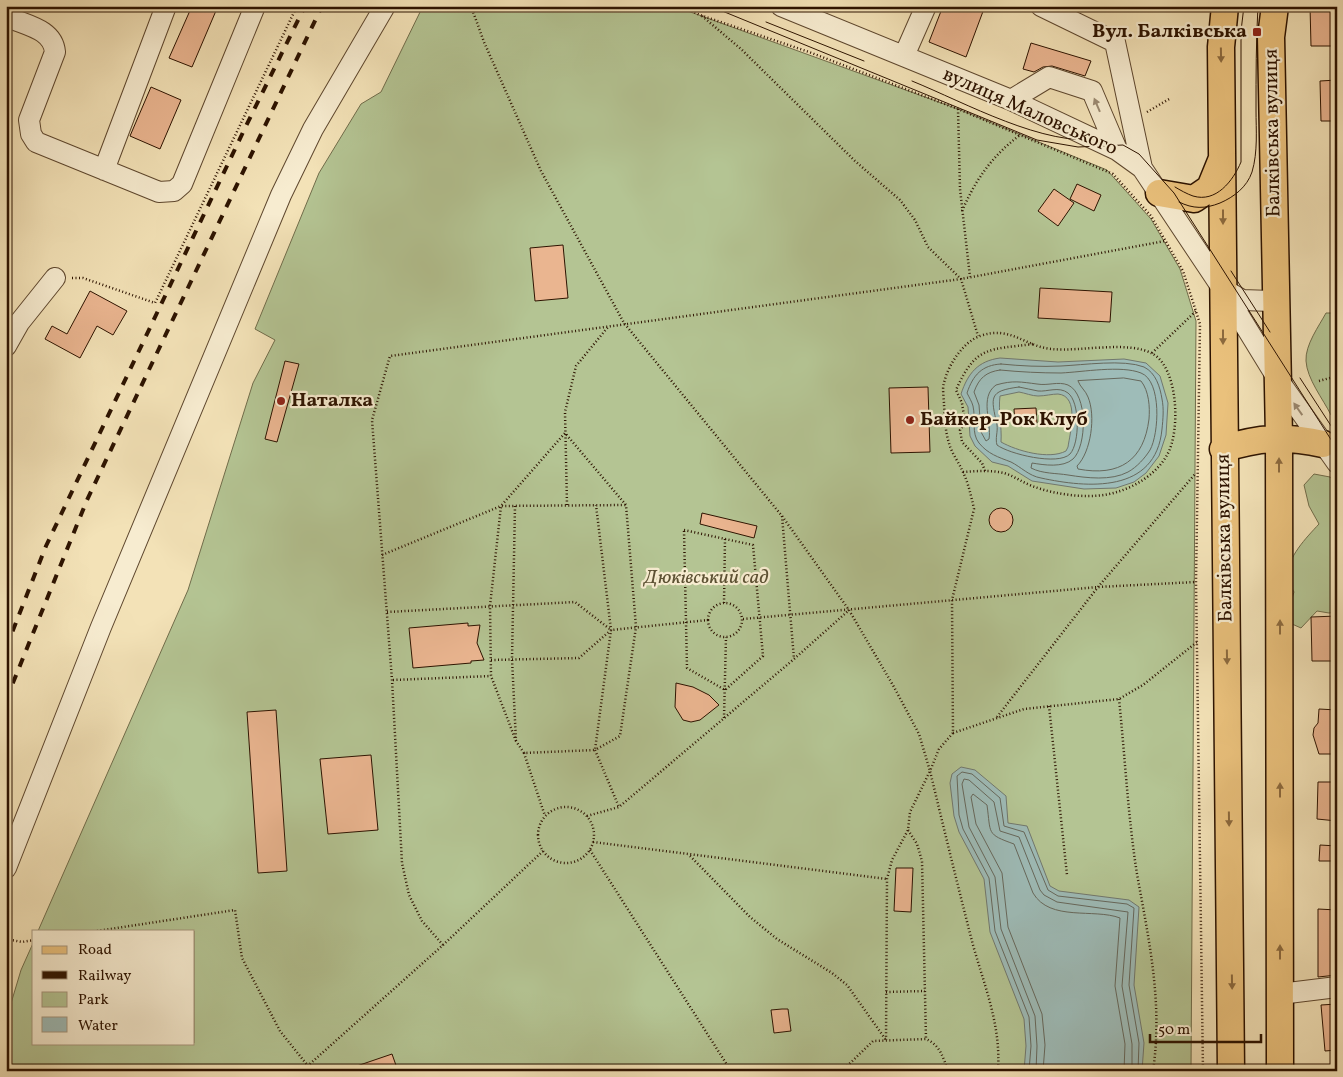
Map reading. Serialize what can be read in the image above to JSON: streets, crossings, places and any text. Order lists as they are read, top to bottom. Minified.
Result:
{"streets":{"main road":["Балківська вулиця"],"street":["вулиця Маловського"]},"crossings":[["вулиця Маловського","Балківська вулиця"]],"parks":["Дюківський сад"],"places":{"transit":["Вул. Балківська"],"other":["Наталка","Байкер-Рок Клуб"]},"legend":["Road","Railway","Park","Water"],"scale_bar":"50 m"}
